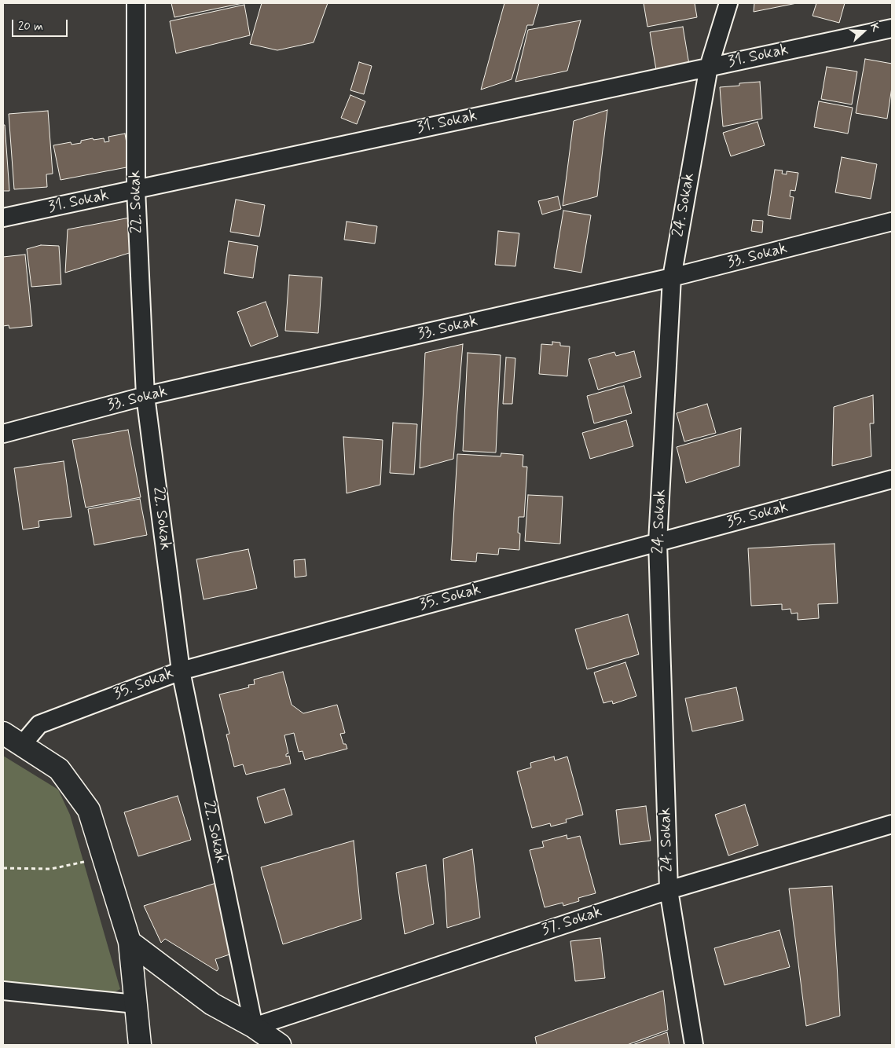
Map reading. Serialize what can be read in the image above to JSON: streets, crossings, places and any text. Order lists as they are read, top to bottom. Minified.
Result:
{"streets":{"street":["31. Sokak","22. Sokak","24. Sokak","33. Sokak","35. Sokak","37. Sokak"]},"crossings":[["31. Sokak","22. Sokak"],["31. Sokak","24. Sokak"],["22. Sokak","33. Sokak"],["22. Sokak","35. Sokak"],["22. Sokak","37. Sokak"],["24. Sokak","33. Sokak"],["24. Sokak","35. Sokak"],["24. Sokak","37. Sokak"]],"scale_bar":"20 m","north":"right"}
